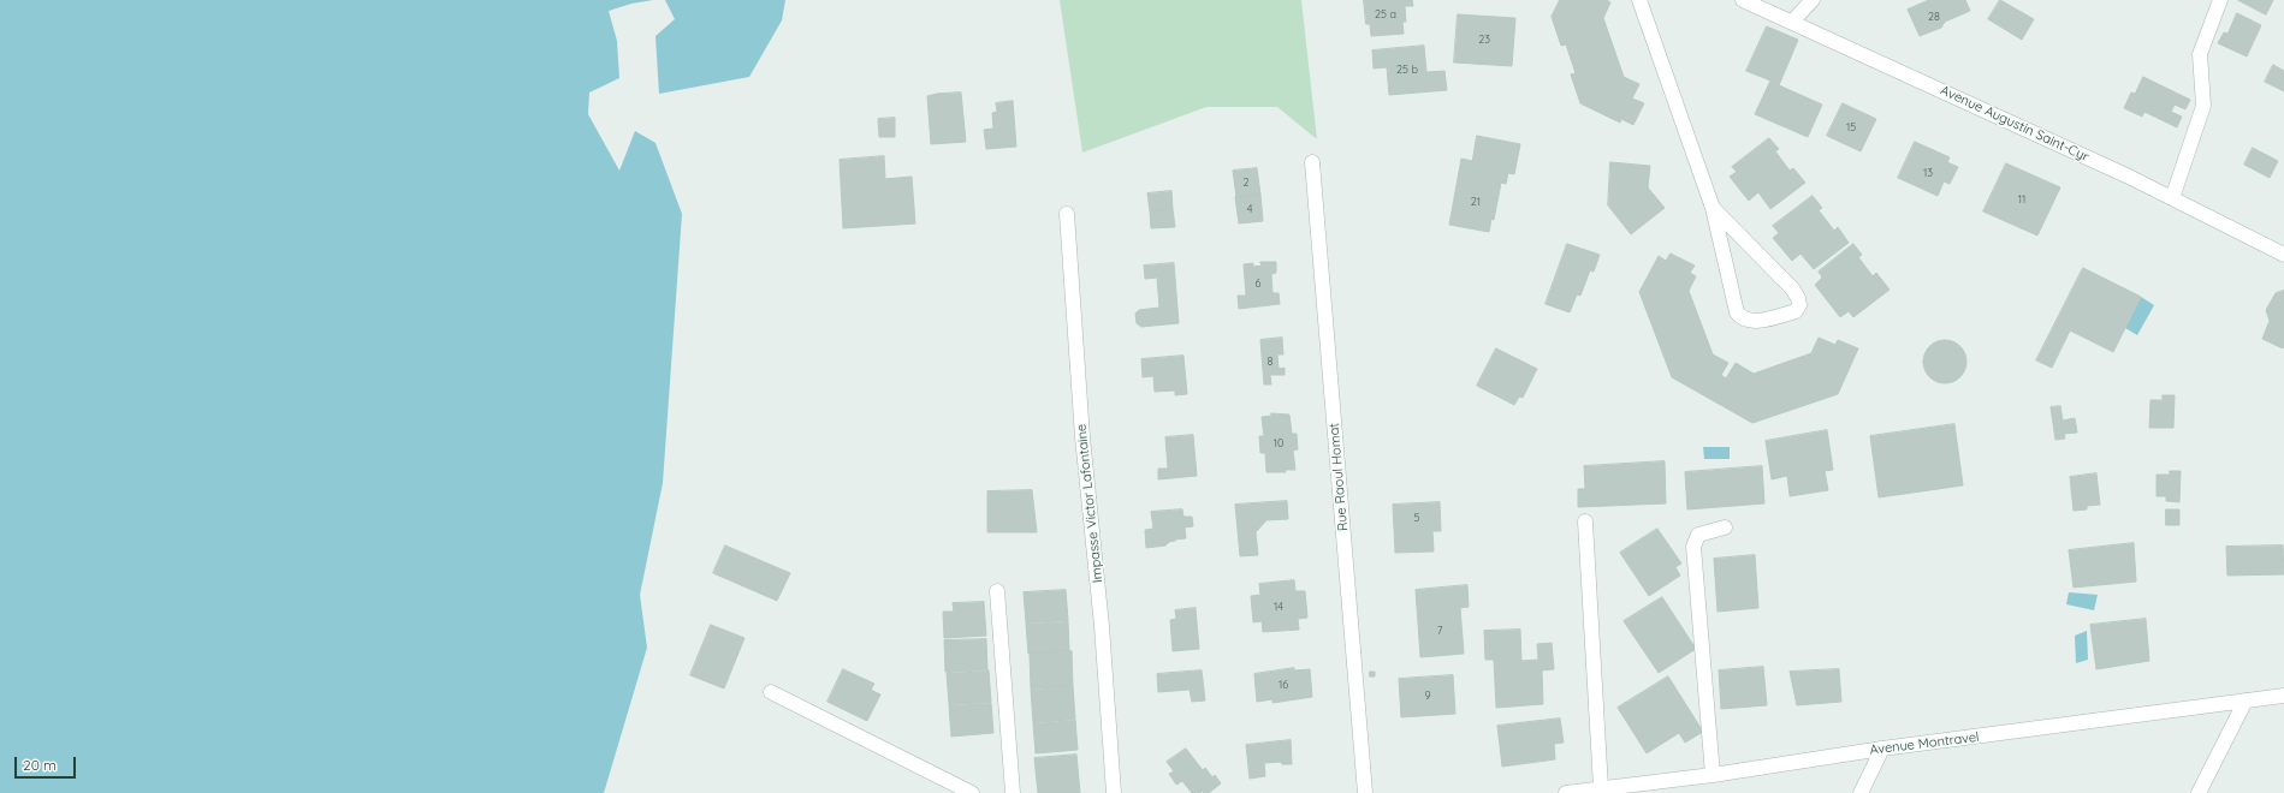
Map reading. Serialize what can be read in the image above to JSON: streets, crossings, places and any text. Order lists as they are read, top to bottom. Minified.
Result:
{"streets":{"street":["Avenue Augustin Saint-Cyr","Rue Raoul Homat","Impasse Victor Lafontaine","Avenue Montravel"]},"house_numbers":["25 a","28","23","25 b","15","13","2","11","21","4","6","8","10","5","14","7","16","9"],"scale_bar":"20 m"}
